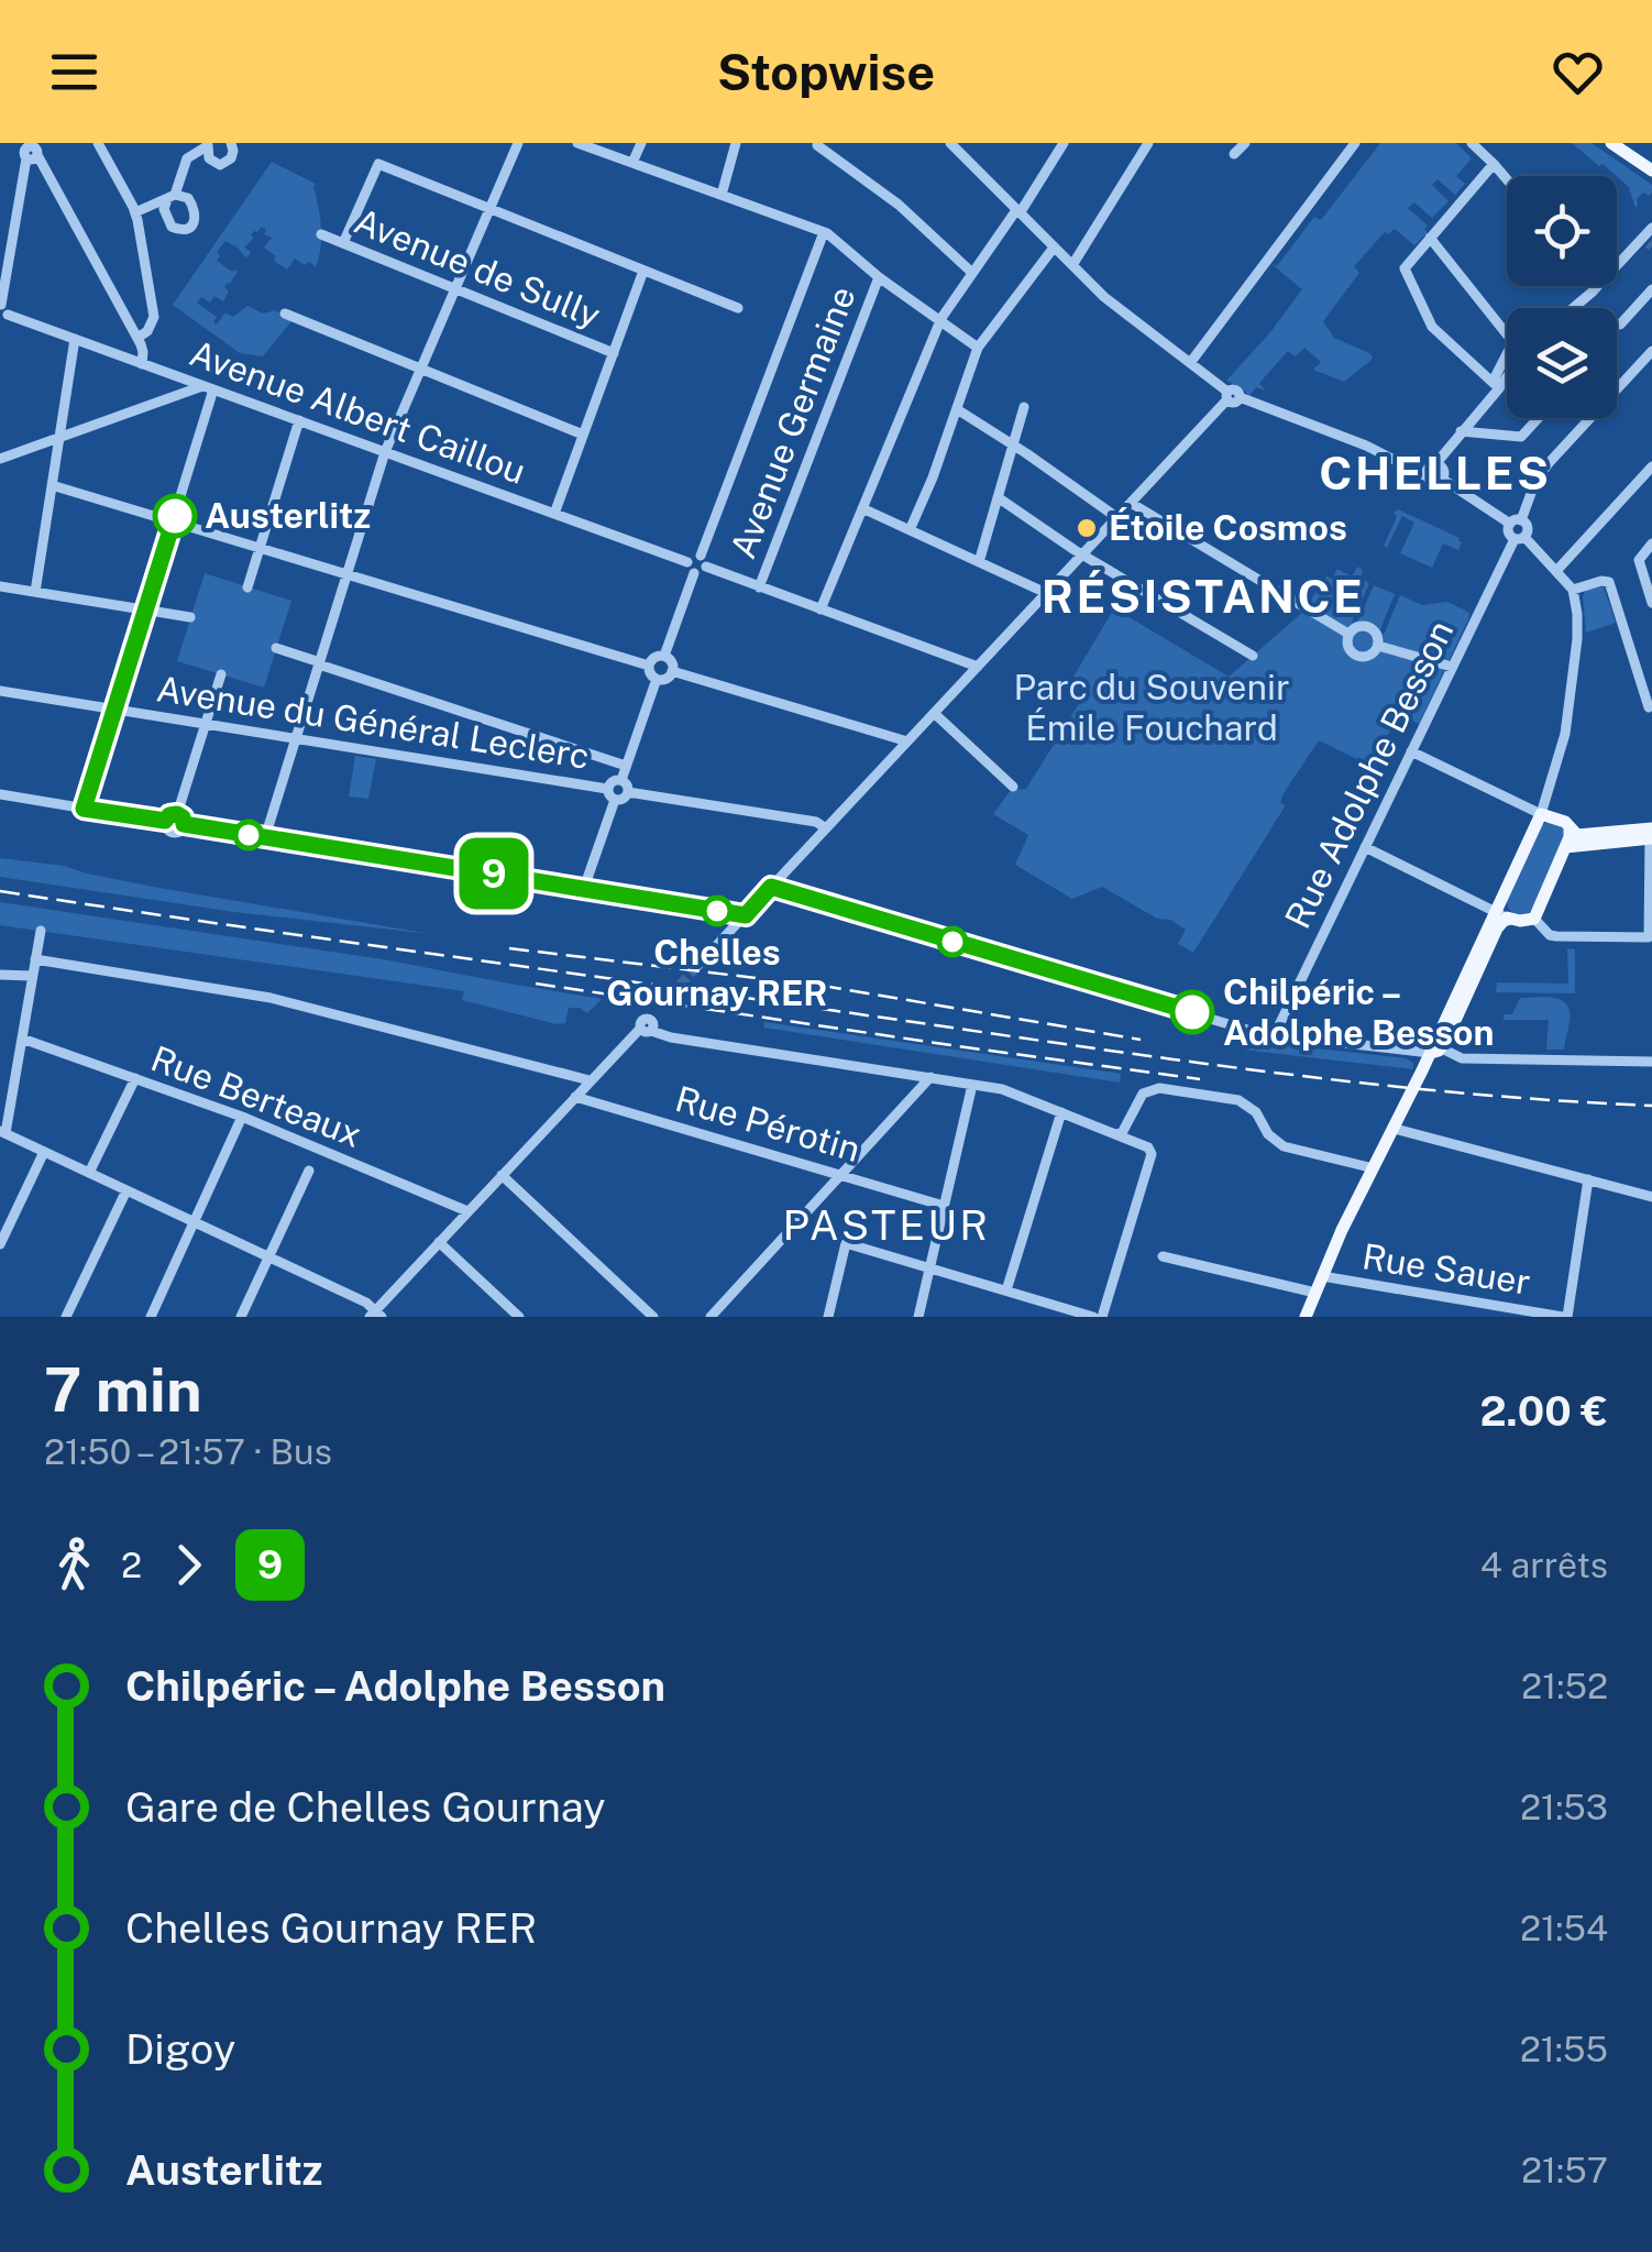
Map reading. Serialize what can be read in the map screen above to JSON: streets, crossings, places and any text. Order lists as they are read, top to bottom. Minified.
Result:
{"streets":{"street":["Avenue de Sully","Avenue Albert Caillou","Avenue Germaine","Avenue du Général Leclerc","Rue Adolphe Besson","Rue Berteaux","Rue Pérotin","Rue Sauer"]},"districts":["CHELLES","RÉSISTANCE","PASTEUR"],"parks":["Parc du Souvenir Émile Fouchard"],"places":["Austerlitz","Étoile Cosmos","Chelles Gournay RER","Chilpéric – Adolphe Besson"],"lines":["bus line 9"],"page":{"header":"Stopwise","on_map":"9","heading":["7 min","21:50 – 21:57 · Bus","2.00 €"],"legs":["2","9","4 arrêts"],"list":[{"name":"Chilpéric – Adolphe Besson","value":"21:52"},{"name":"Gare de Chelles Gournay","value":"21:53"},{"name":"Chelles Gournay RER","value":"21:54"},{"name":"Digoy","value":"21:55"},{"name":"Austerlitz","value":"21:57"}]}}
